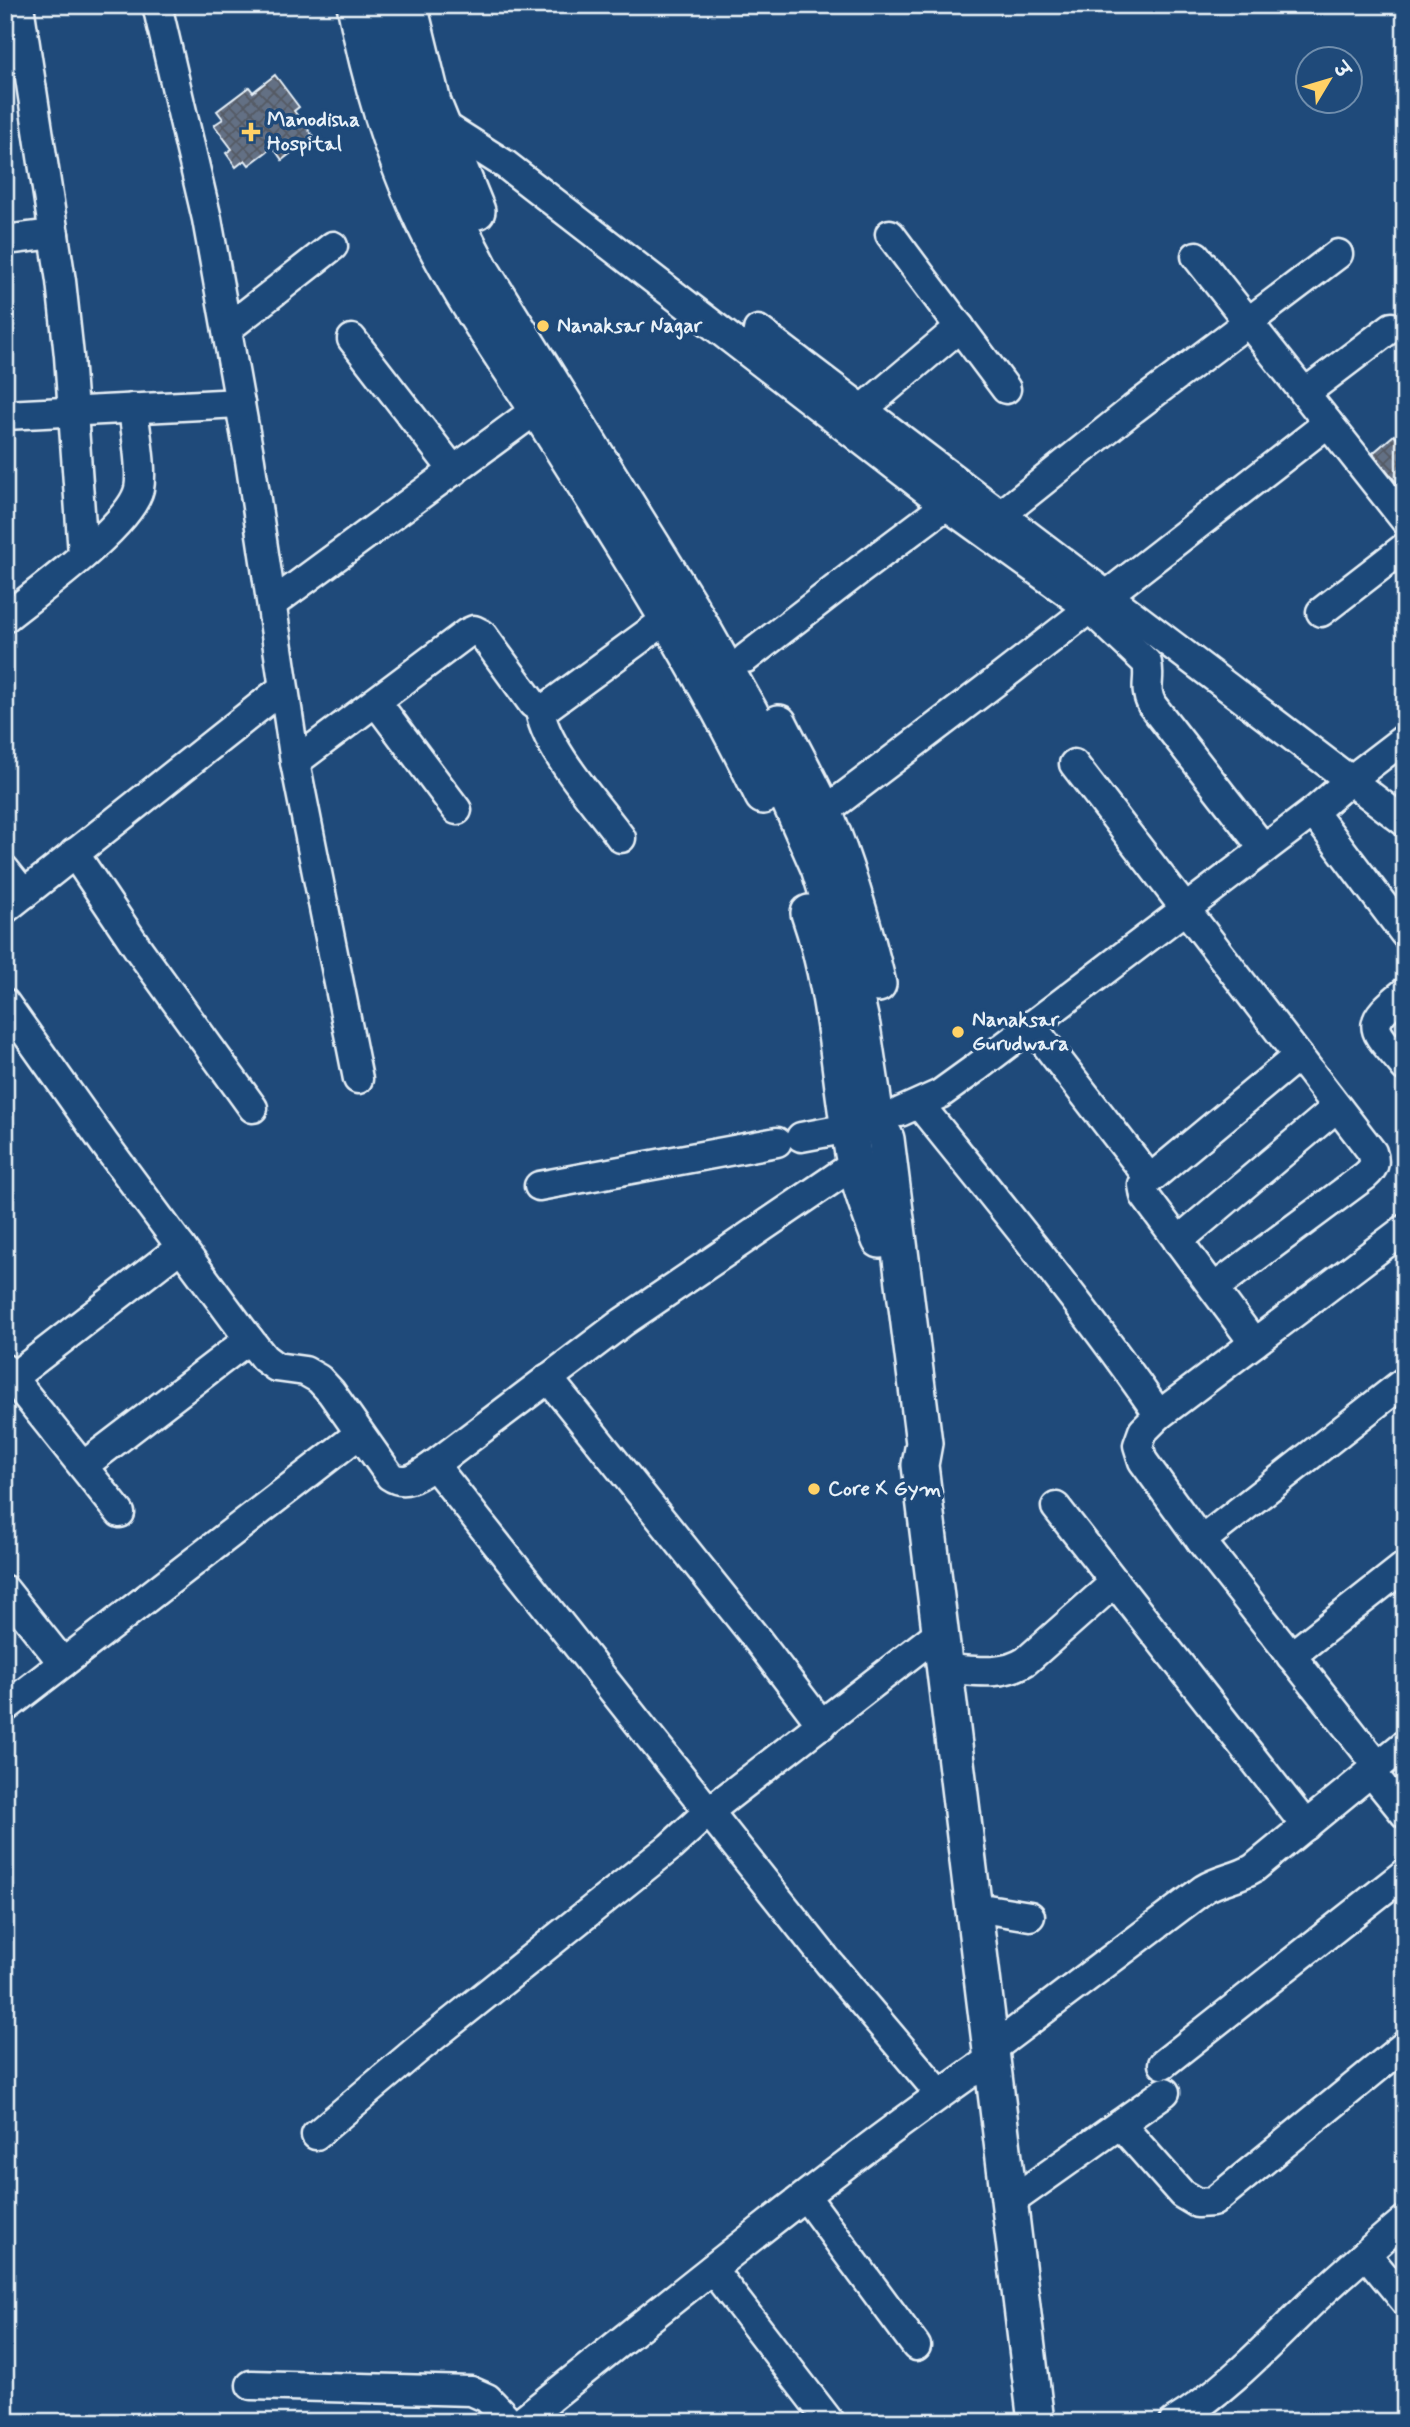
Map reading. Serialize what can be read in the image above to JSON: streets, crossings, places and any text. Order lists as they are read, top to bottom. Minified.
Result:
{"places":{"health":["Manodisha Hospital"],"other":["Nanaksar Nagar","Nanaksar Gurudwara","Core X Gym"]},"north":"top right"}
